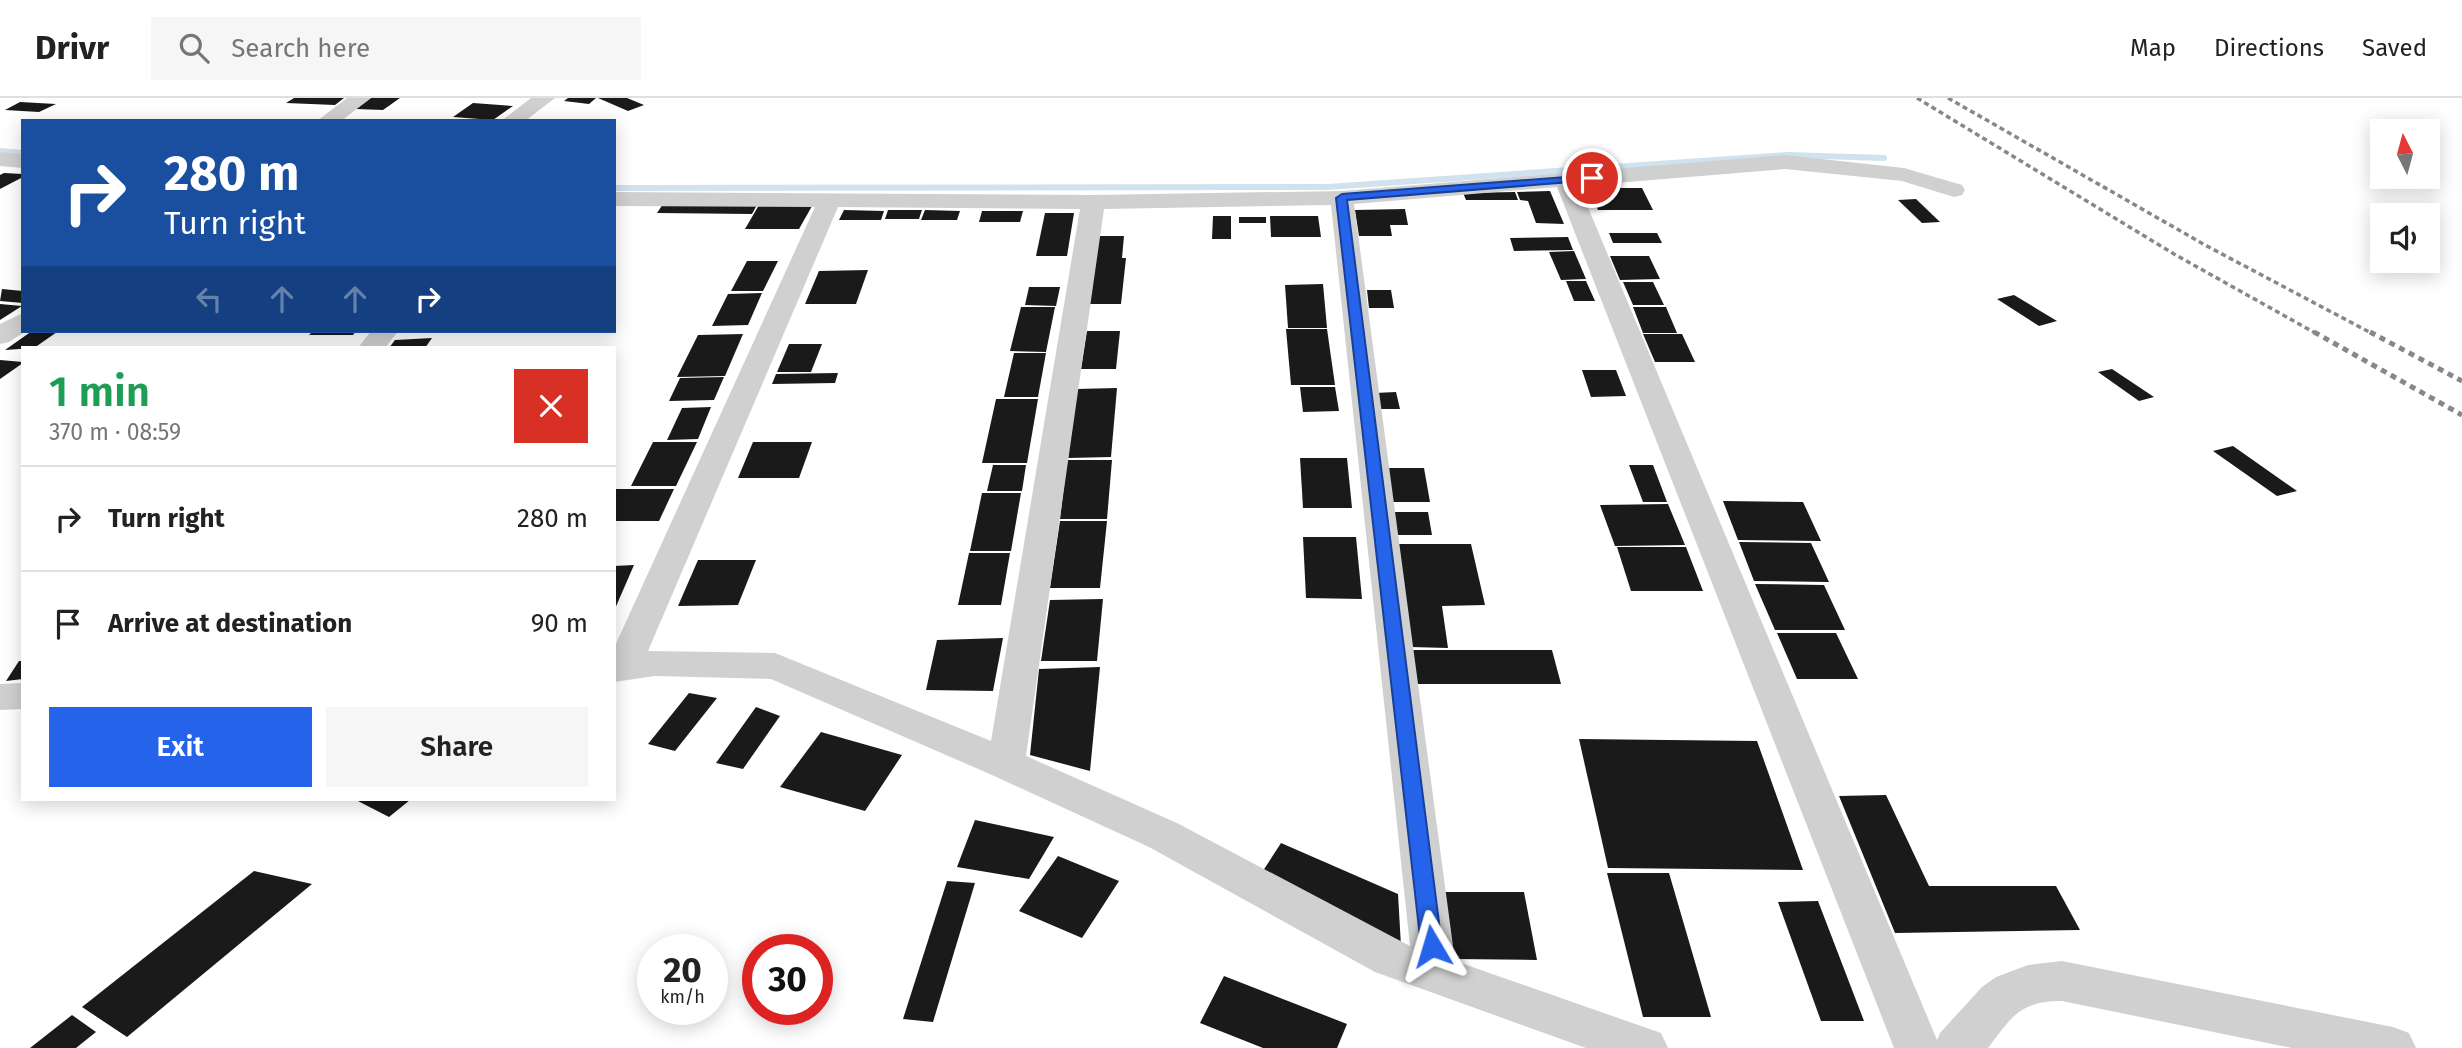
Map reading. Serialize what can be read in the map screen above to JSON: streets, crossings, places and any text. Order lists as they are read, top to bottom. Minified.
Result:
{"north":"top","page":{"header":"Drivr","search":"Search here","nav":["Map","Directions","Saved"],"turn":["280 m","Turn right"],"heading":["1 min","370 m · 08:59"],"list":[{"name":"Turn right","value":"280 m"},{"name":"Arrive at destination","value":"90 m"}],"buttons":["Exit","Share"],"speed":"20 km/h","limit":"30"}}
